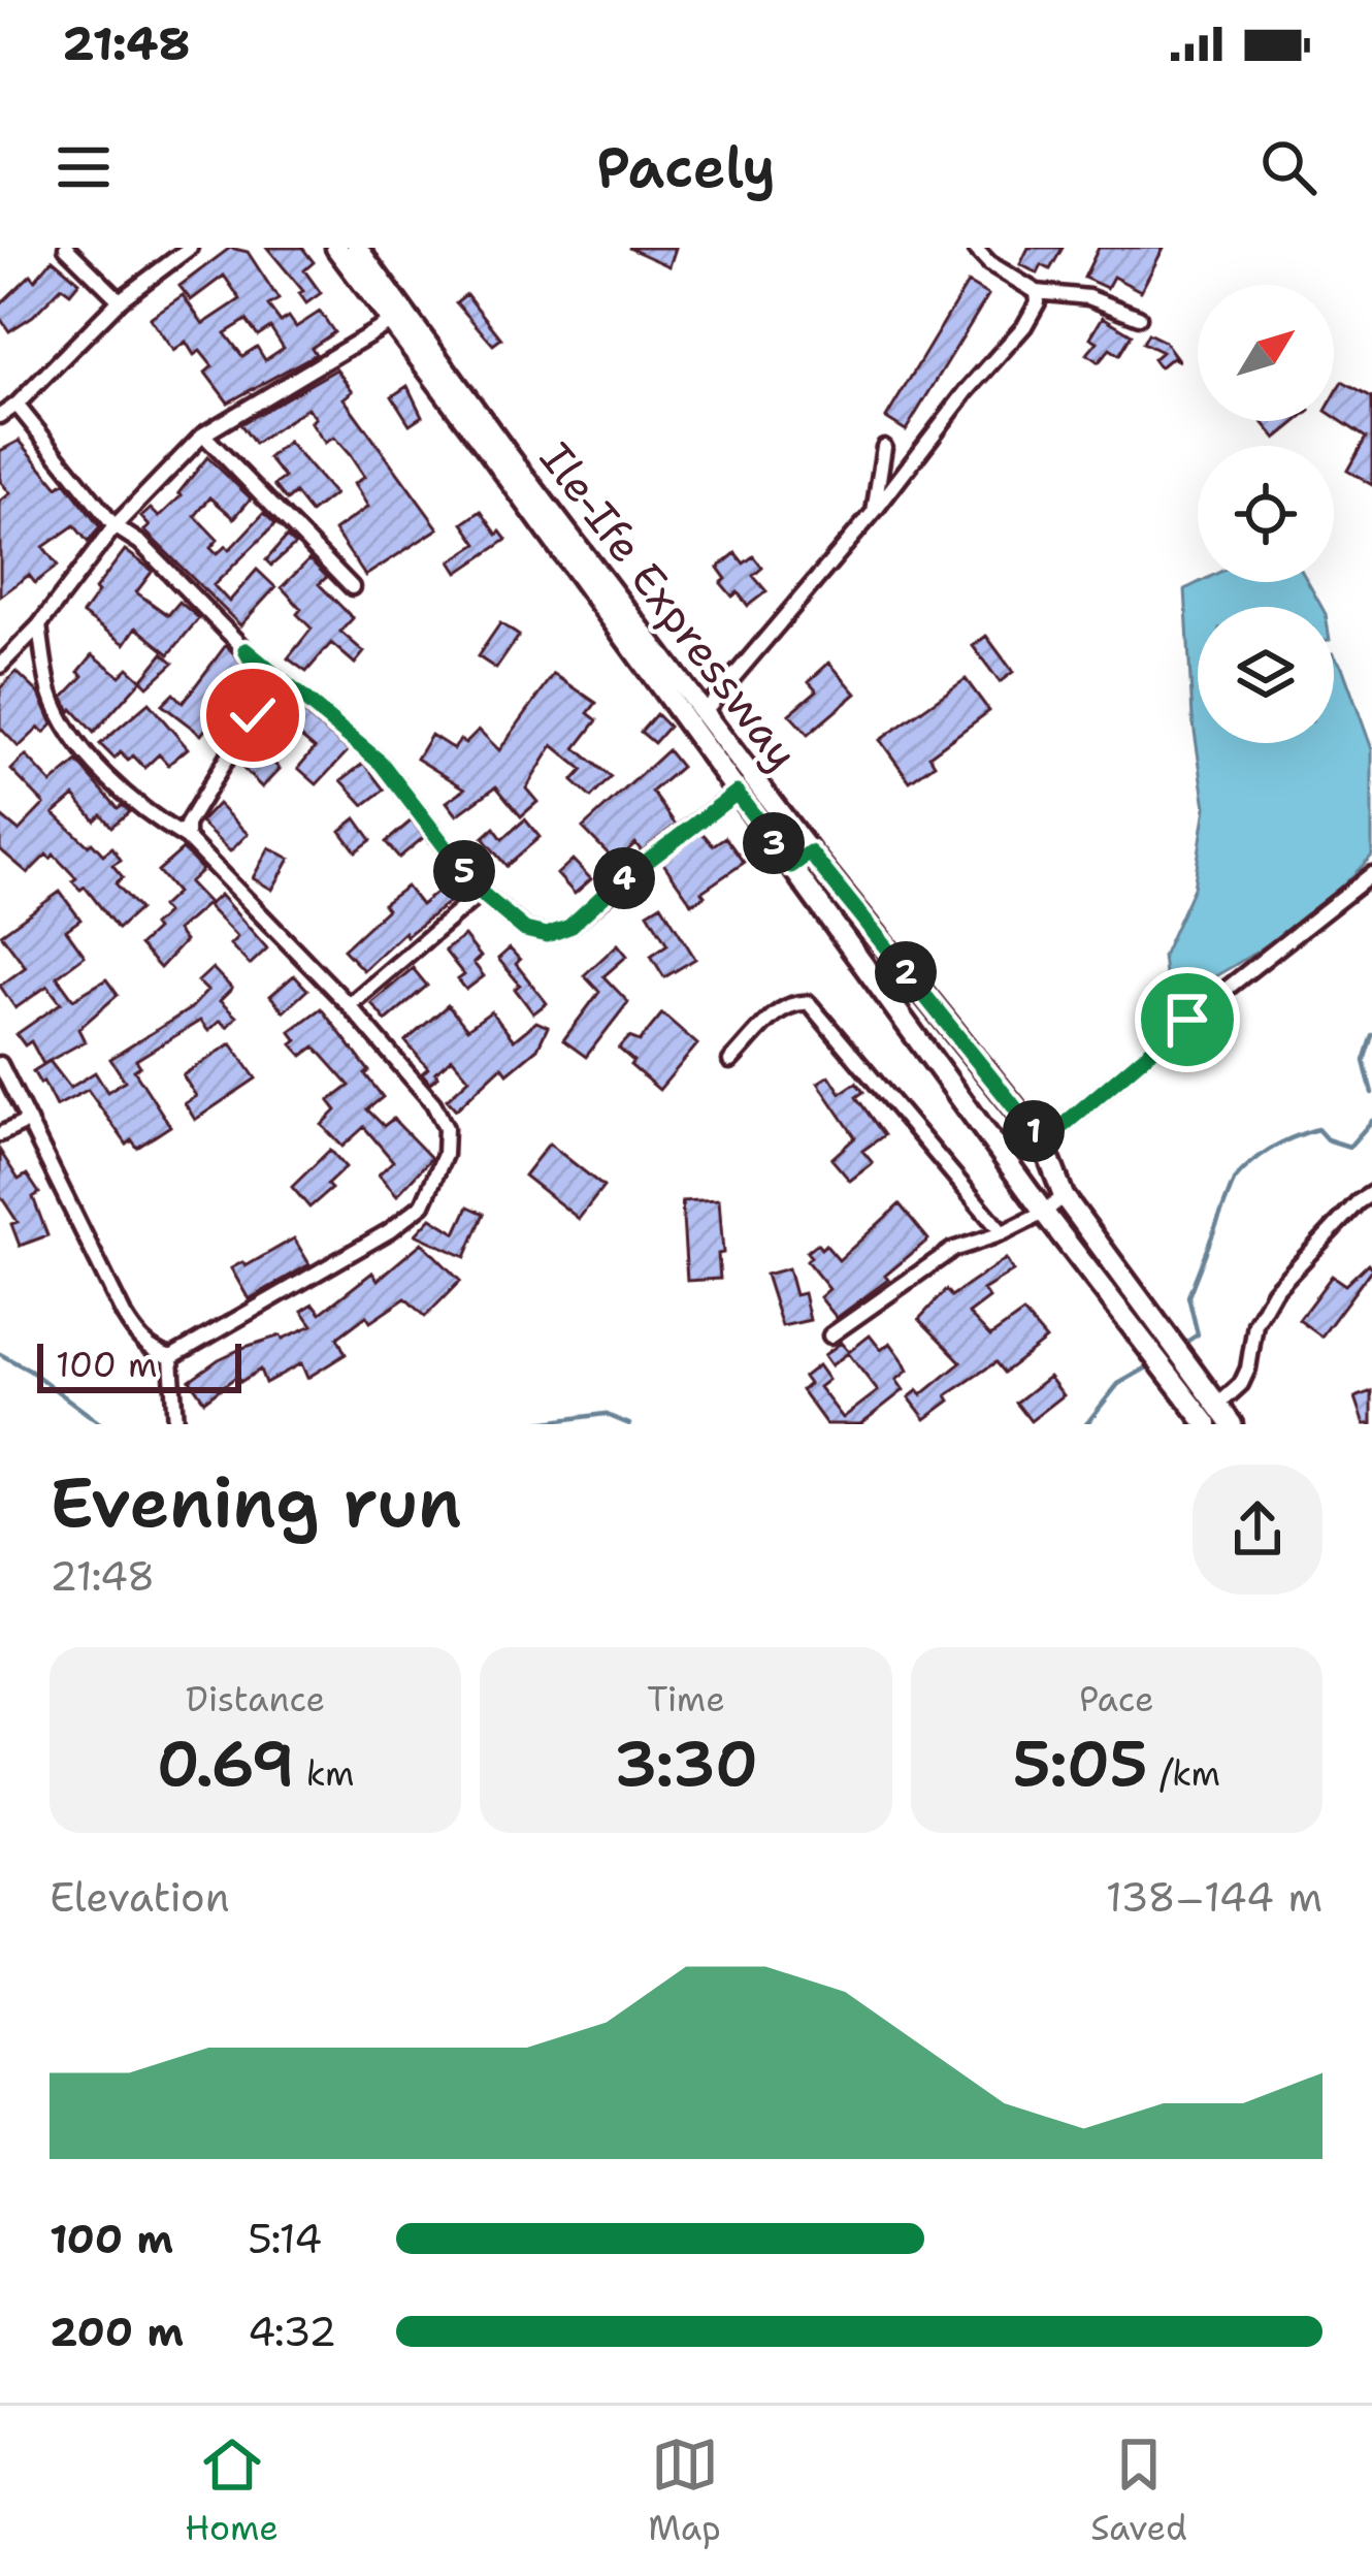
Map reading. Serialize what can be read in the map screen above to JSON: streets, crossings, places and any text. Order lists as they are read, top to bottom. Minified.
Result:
{"streets":{"main road":["Ile-Ife Expressway"]},"scale_bar":"100 m","north":"top right","page":{"status":"21:48","header":"Pacely","pins":["3","5","4","2","1"],"scale":"100 m","heading":["Evening run","21:48"],"stats":[["Distance","0.69 km"],["Time","3:30"],["Pace","5:05 /km"]],"chart":["Elevation","138–144 m"],"list":[{"name":"100 m","note":"5:14"},{"name":"200 m","note":"4:32"}],"tabs":["Home","Map","Saved"]}}
